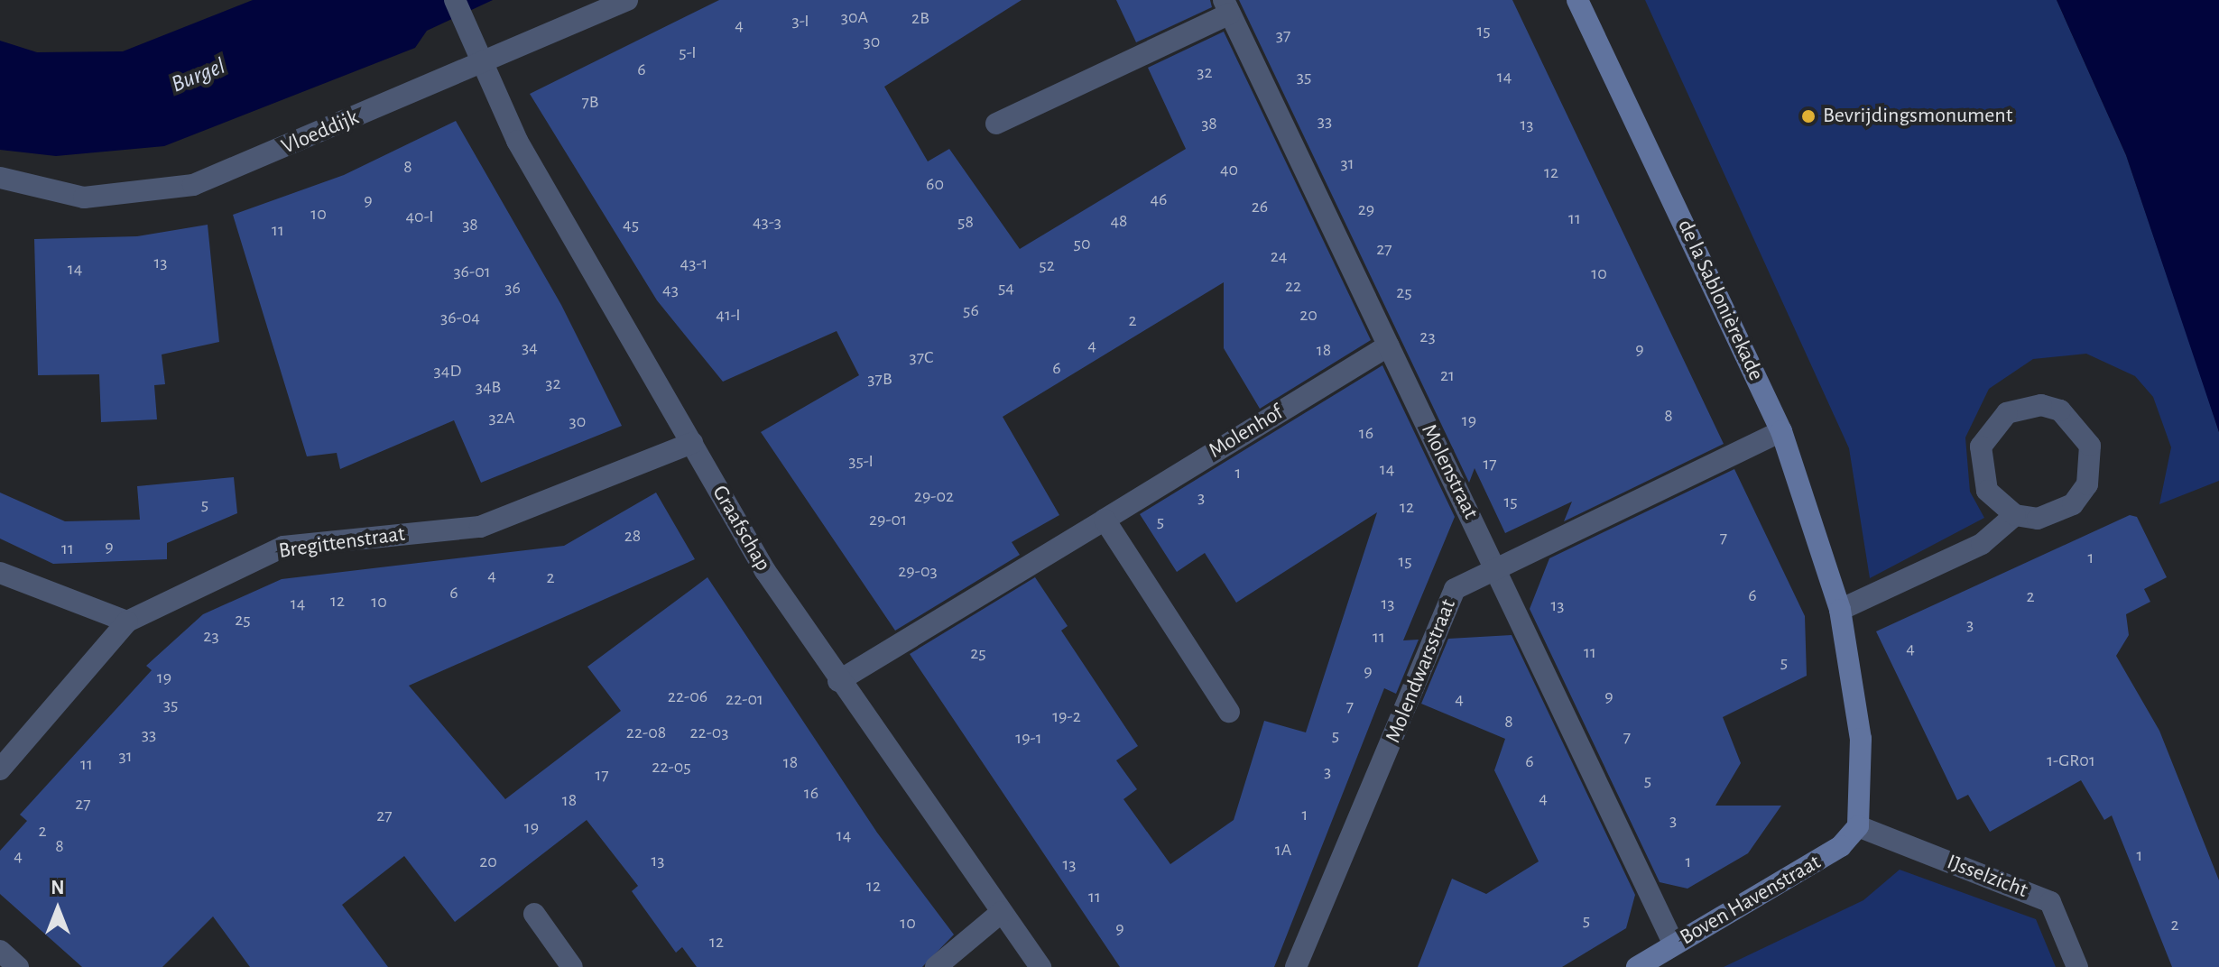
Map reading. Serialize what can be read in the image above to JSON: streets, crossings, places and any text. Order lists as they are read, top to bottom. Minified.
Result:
{"streets":{"street":["Vloeddijk","de la Sablonièrekade","Molenhof","Molenstraat","Graafschap","Bregittenstraat","Molendwarsstraat","IJsselzicht","Boven Havenstraat"]},"crossings":[["Vloeddijk","Graafschap"],["de la Sablonièrekade","Molendwarsstraat"],["de la Sablonièrekade","IJsselzicht"],["de la Sablonièrekade","Boven Havenstraat"],["Molenhof","Molenstraat"],["Molenhof","Graafschap"],["Molenstraat","Molendwarsstraat"],["Molenstraat","Boven Havenstraat"],["Graafschap","Bregittenstraat"],["IJsselzicht","Boven Havenstraat"]],"water":["Burgel"],"places":["Bevrijdingsmonument"],"house_numbers":["30A","2B","3-I","4","15","37","30","5-I","6","32","35","14","7B","33","38","13","31","8","40","12","60","46","9","26","29","10","40-I","11","48","43-3","58","38","45","11","50","27","24","13","43-1","52","14","36-01","10","22","36","54","43","25","56","41-I","20","36-04","2","23","4","34","9","18","37C","6","34D","21","37B","32","34B","8","32A","19","30","16","35-I","17","14","1","29-02","3","15","5","12","29-01","5","28","7","9","11","1","15","29-03","4","2","6","6","2","12","10","14","13","13","25","3","23","11","4","11","25","5","9","19","22-06","9","22-01","4","35","7","19-2","8","22-08","22-03","33","5","7","19-1","31","1-GR01","6","18","11","22-05","3","17","5","16","4","18","27","1","27","3","19","2","14","8","1A","1","4","13","20","1","13","12","11","5","10","2","9","12"],"north":"top"}
